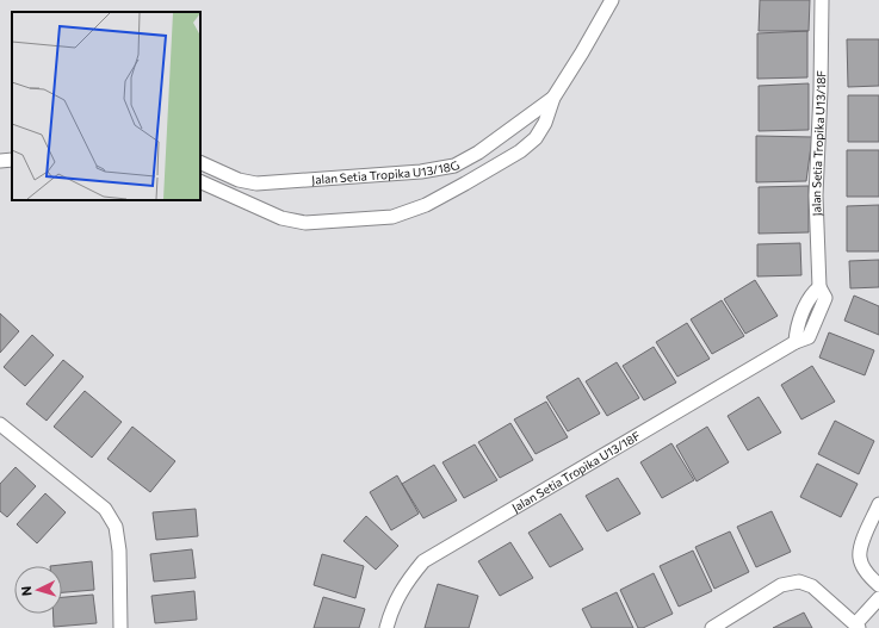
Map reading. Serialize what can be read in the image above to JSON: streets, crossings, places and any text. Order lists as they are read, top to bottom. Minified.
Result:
{"streets":{"street":["Jalan Setia Tropika U13/18F","Jalan Setia Tropika U13/18G"]},"north":"left"}
